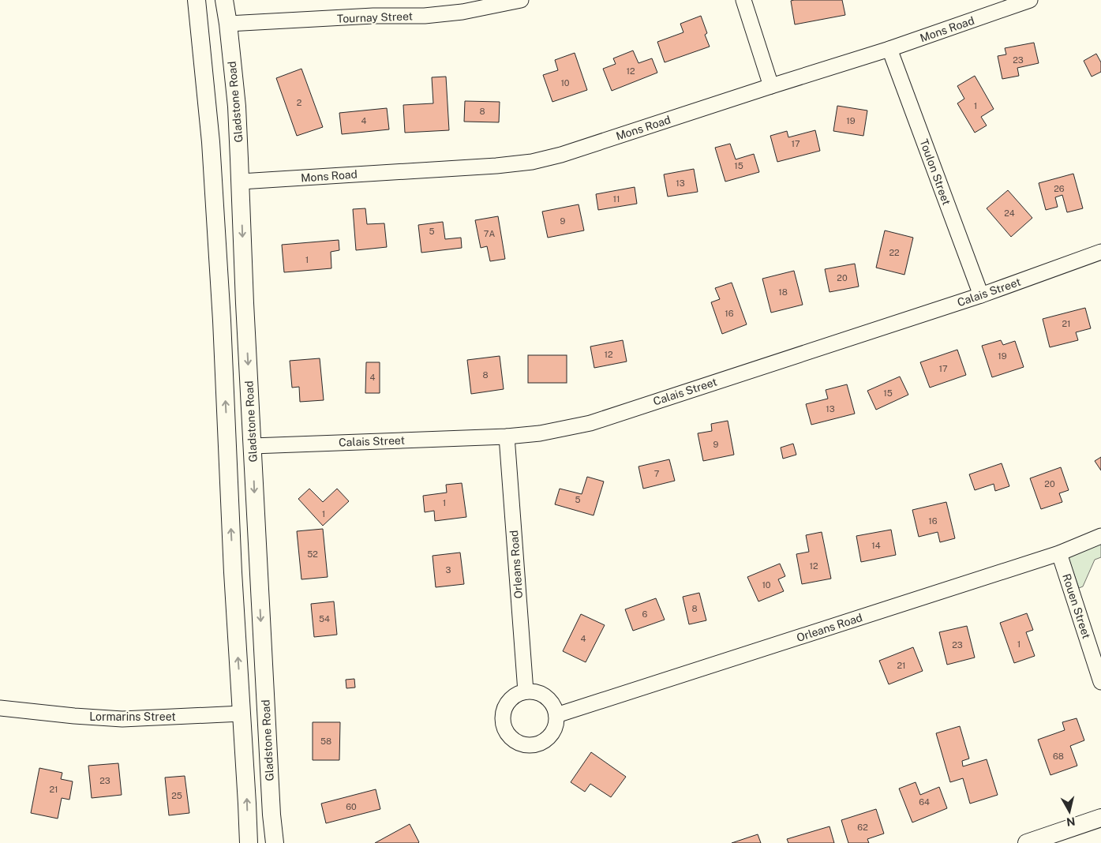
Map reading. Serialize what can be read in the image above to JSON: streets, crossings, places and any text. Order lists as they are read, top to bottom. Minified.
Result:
{"streets":{"street":["Tournay Street","Mons Road","Gladstone Road","Toulon Street","Calais Street","Orleans Road","Rouen Street","Lormarins Street"]},"crossings":[["Tournay Street","Gladstone Road"],["Mons Road","Gladstone Road"],["Mons Road","Toulon Street"],["Gladstone Road","Calais Street"],["Toulon Street","Calais Street"],["Calais Street","Orleans Road"],["Orleans Road","Rouen Street"]],"house_numbers":["23","12","10","2","1","8","4","19","17","15","13","26","11","24","9","5","7A","22","1","20","18","16","21","12","19","17","8","4","15","13","9","7","20","5","1","1","16","14","52","12","3","10","8","6","54","4","1","23","21","58","68","23","21","25","64","60","62"],"north":"bottom"}
